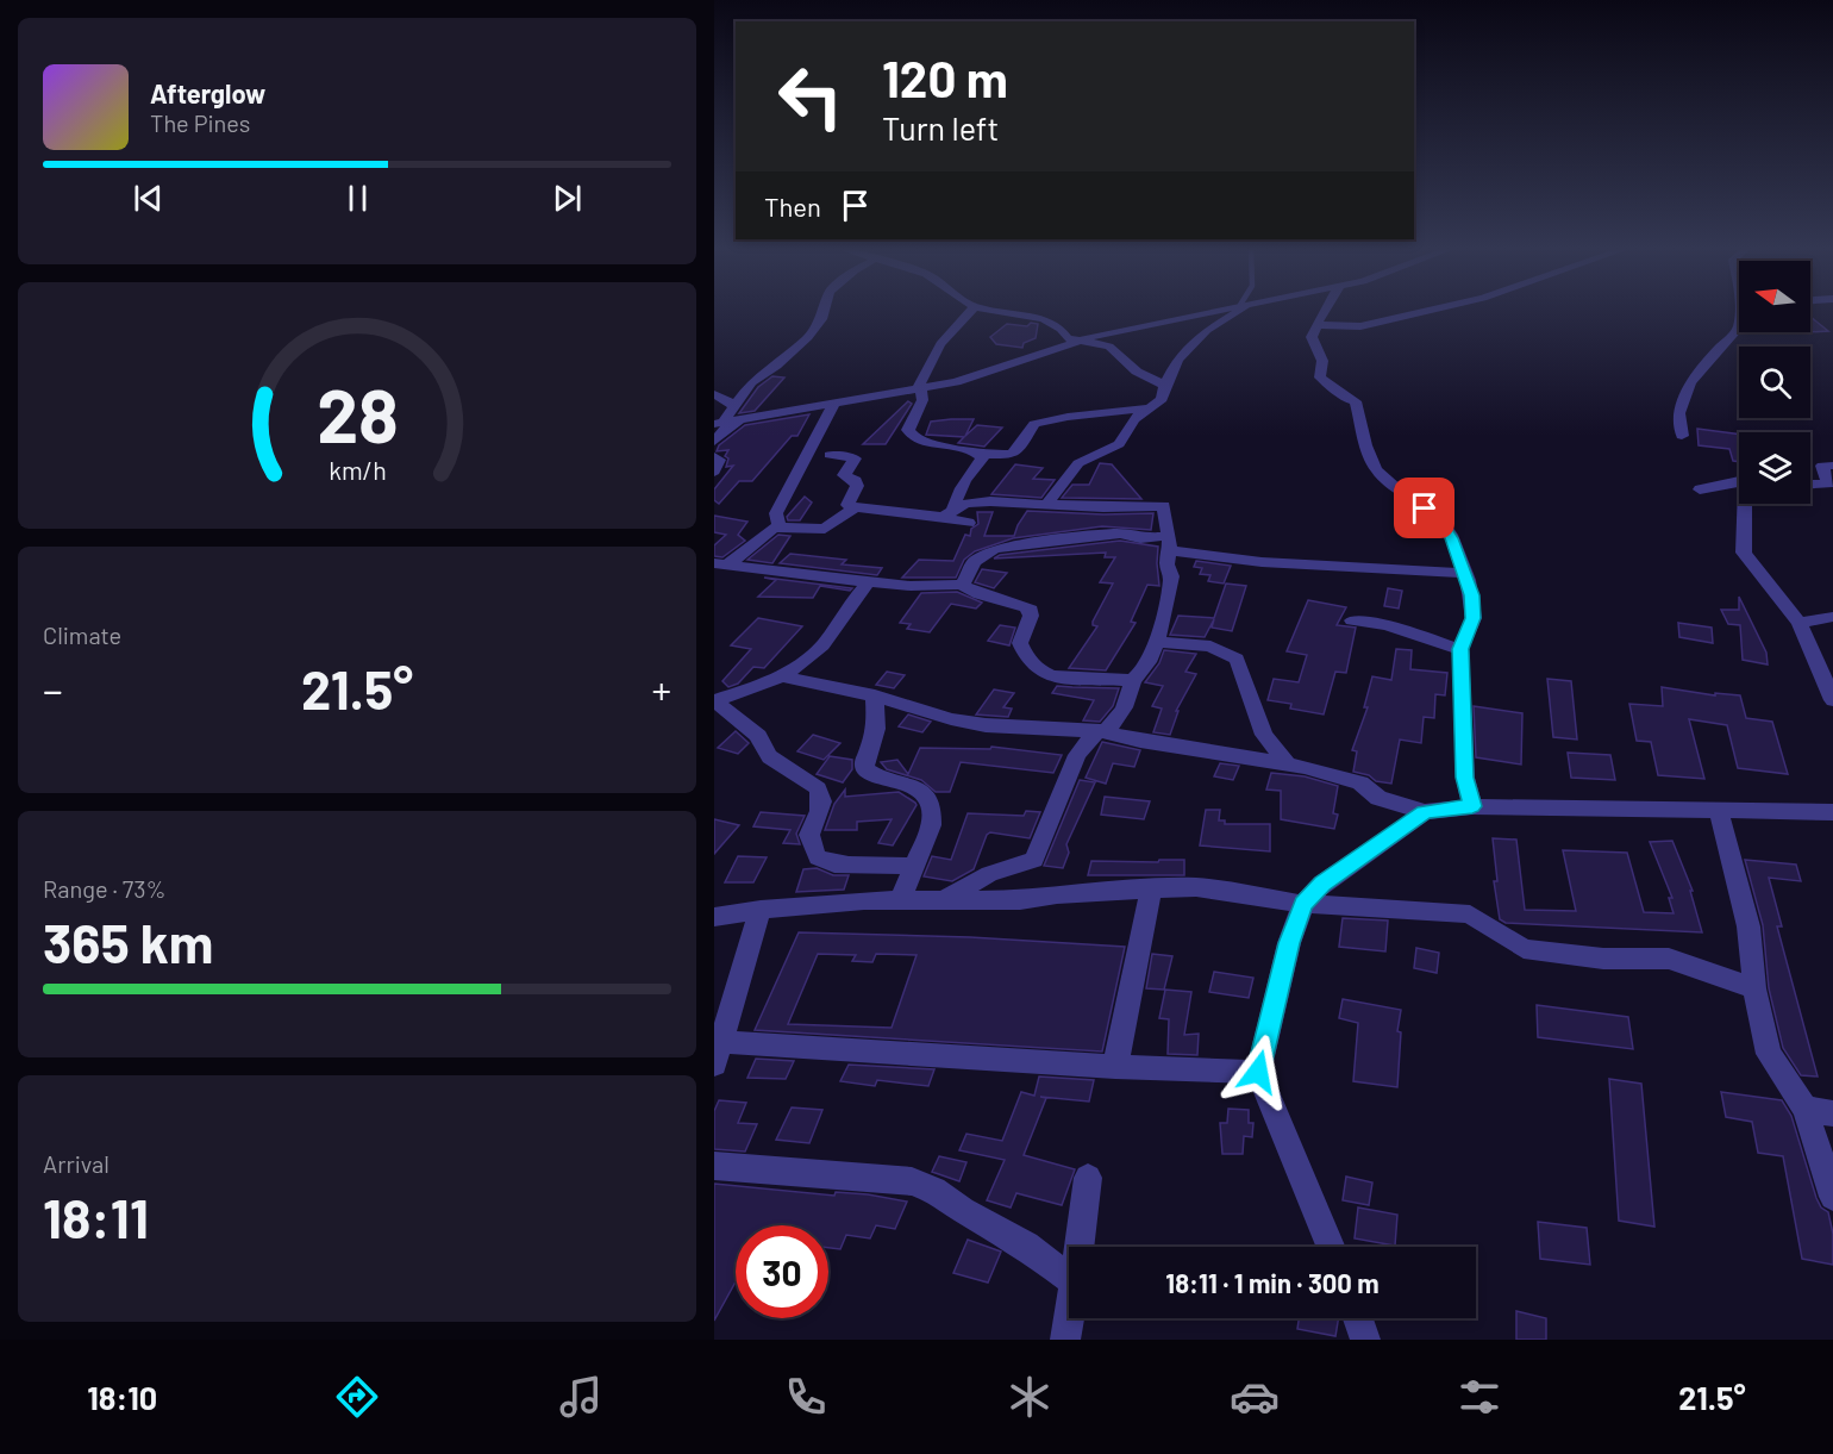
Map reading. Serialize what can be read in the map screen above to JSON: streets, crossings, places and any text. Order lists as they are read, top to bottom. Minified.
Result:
{"north":"left","page":{"turn":["120 m","Turn left"],"song":["Afterglow","The Pines"],"then":"Then","tile":["Climate",["Range · 73%","365 km"],["Arrival","18:11"]],"heat":["−","21.5°","+"],"limit":"30","trip":"18:11 · 1 min · 300 m","tabs":["18:10","21.5°"],"gauge":["28","km/h"]}}
